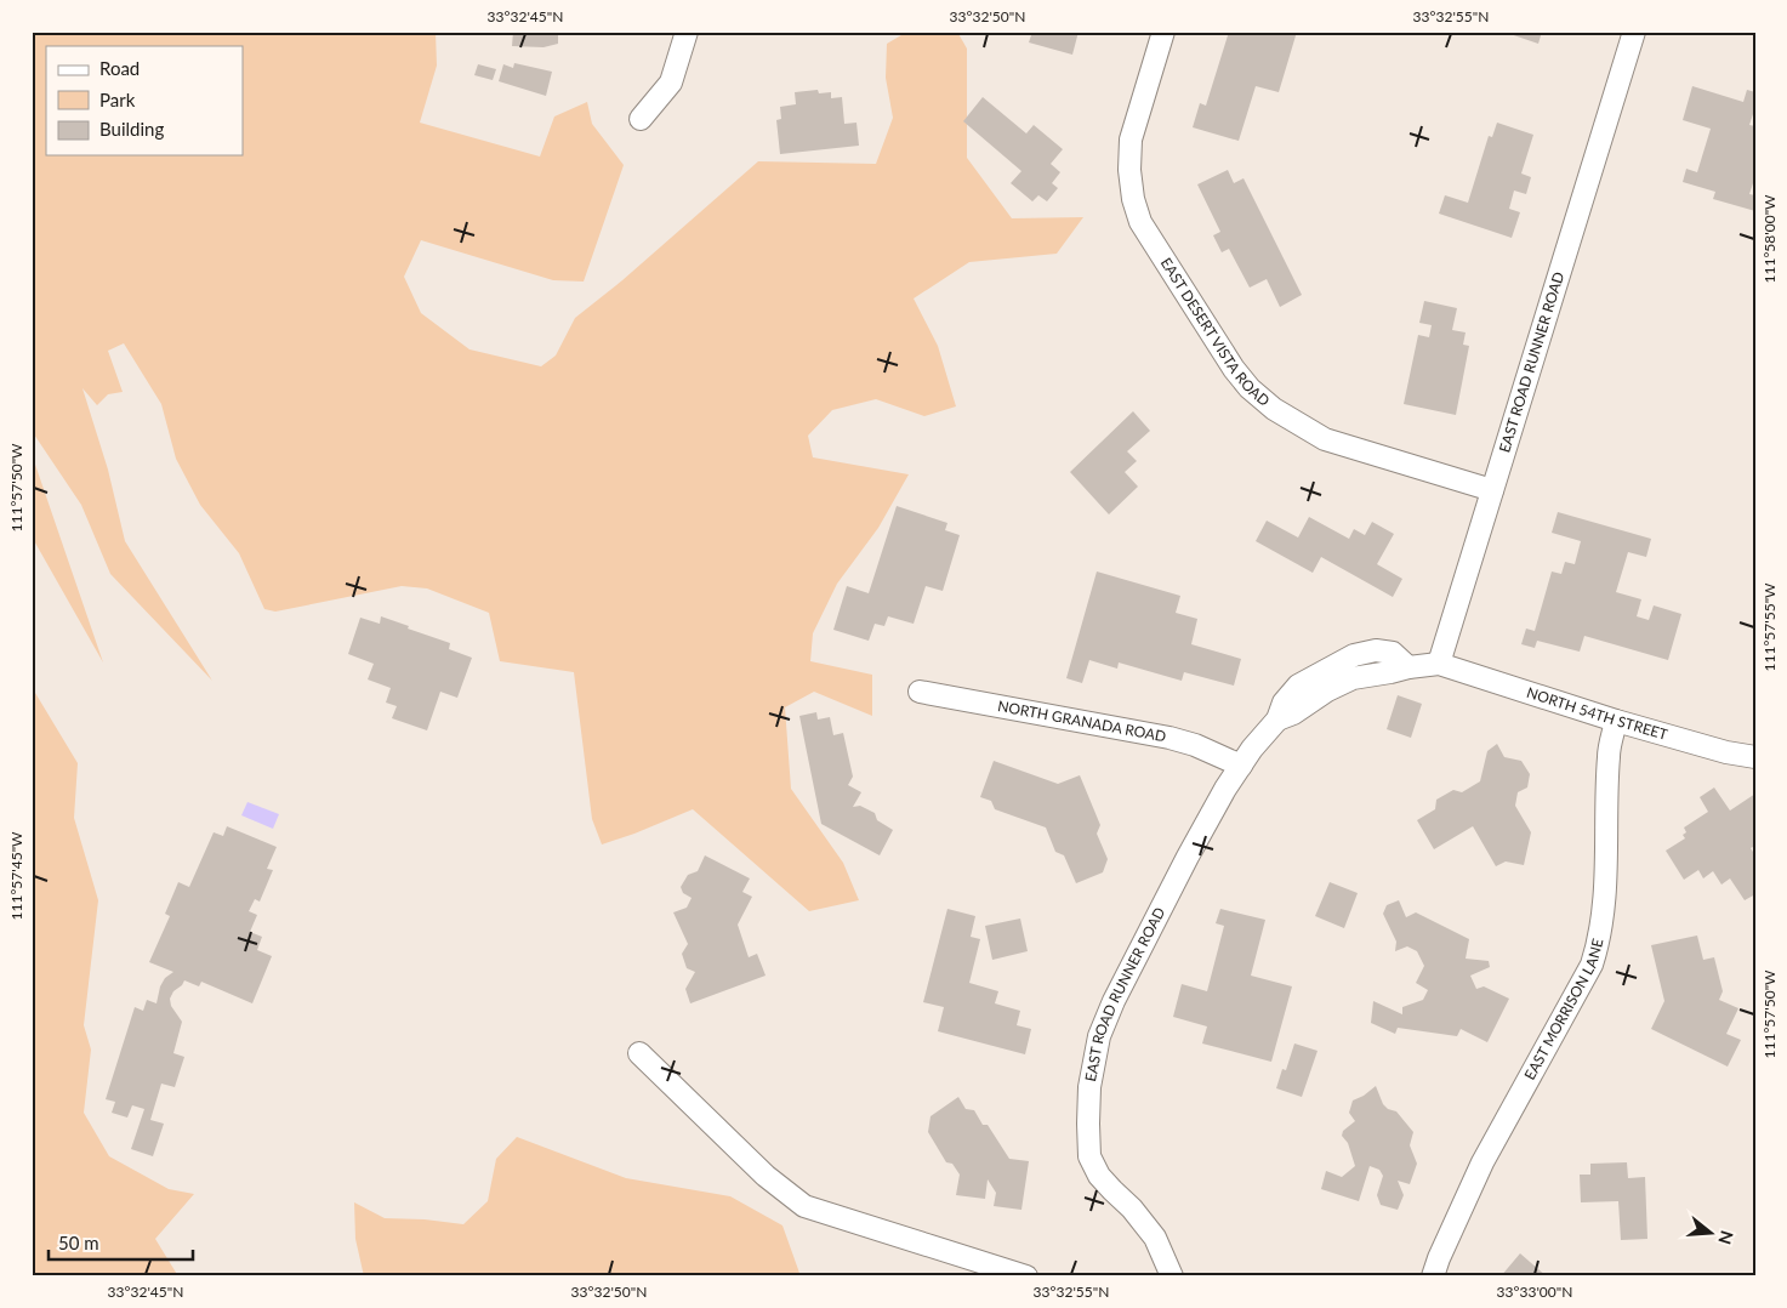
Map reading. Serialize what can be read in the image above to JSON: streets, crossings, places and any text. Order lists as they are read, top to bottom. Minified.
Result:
{"streets":{"street":["EAST DESERT VISTA ROAD","EAST ROAD RUNNER ROAD","NORTH 54TH STREET","NORTH GRANADA ROAD","EAST MORRISON LANE"]},"crossings":[["EAST DESERT VISTA ROAD","EAST ROAD RUNNER ROAD"],["EAST ROAD RUNNER ROAD","NORTH 54TH STREET"],["EAST ROAD RUNNER ROAD","NORTH GRANADA ROAD"],["NORTH 54TH STREET","EAST MORRISON LANE"]],"legend":["Road","Park","Building"],"scale_bar":"50 m","north":"right","coordinates":["33°32'45\"N","33°32'50\"N","33°32'55\"N","111°58'00\"W","111°57'50\"W","111°57'55\"W","111°57'45\"W","33°33'00\"N"]}
